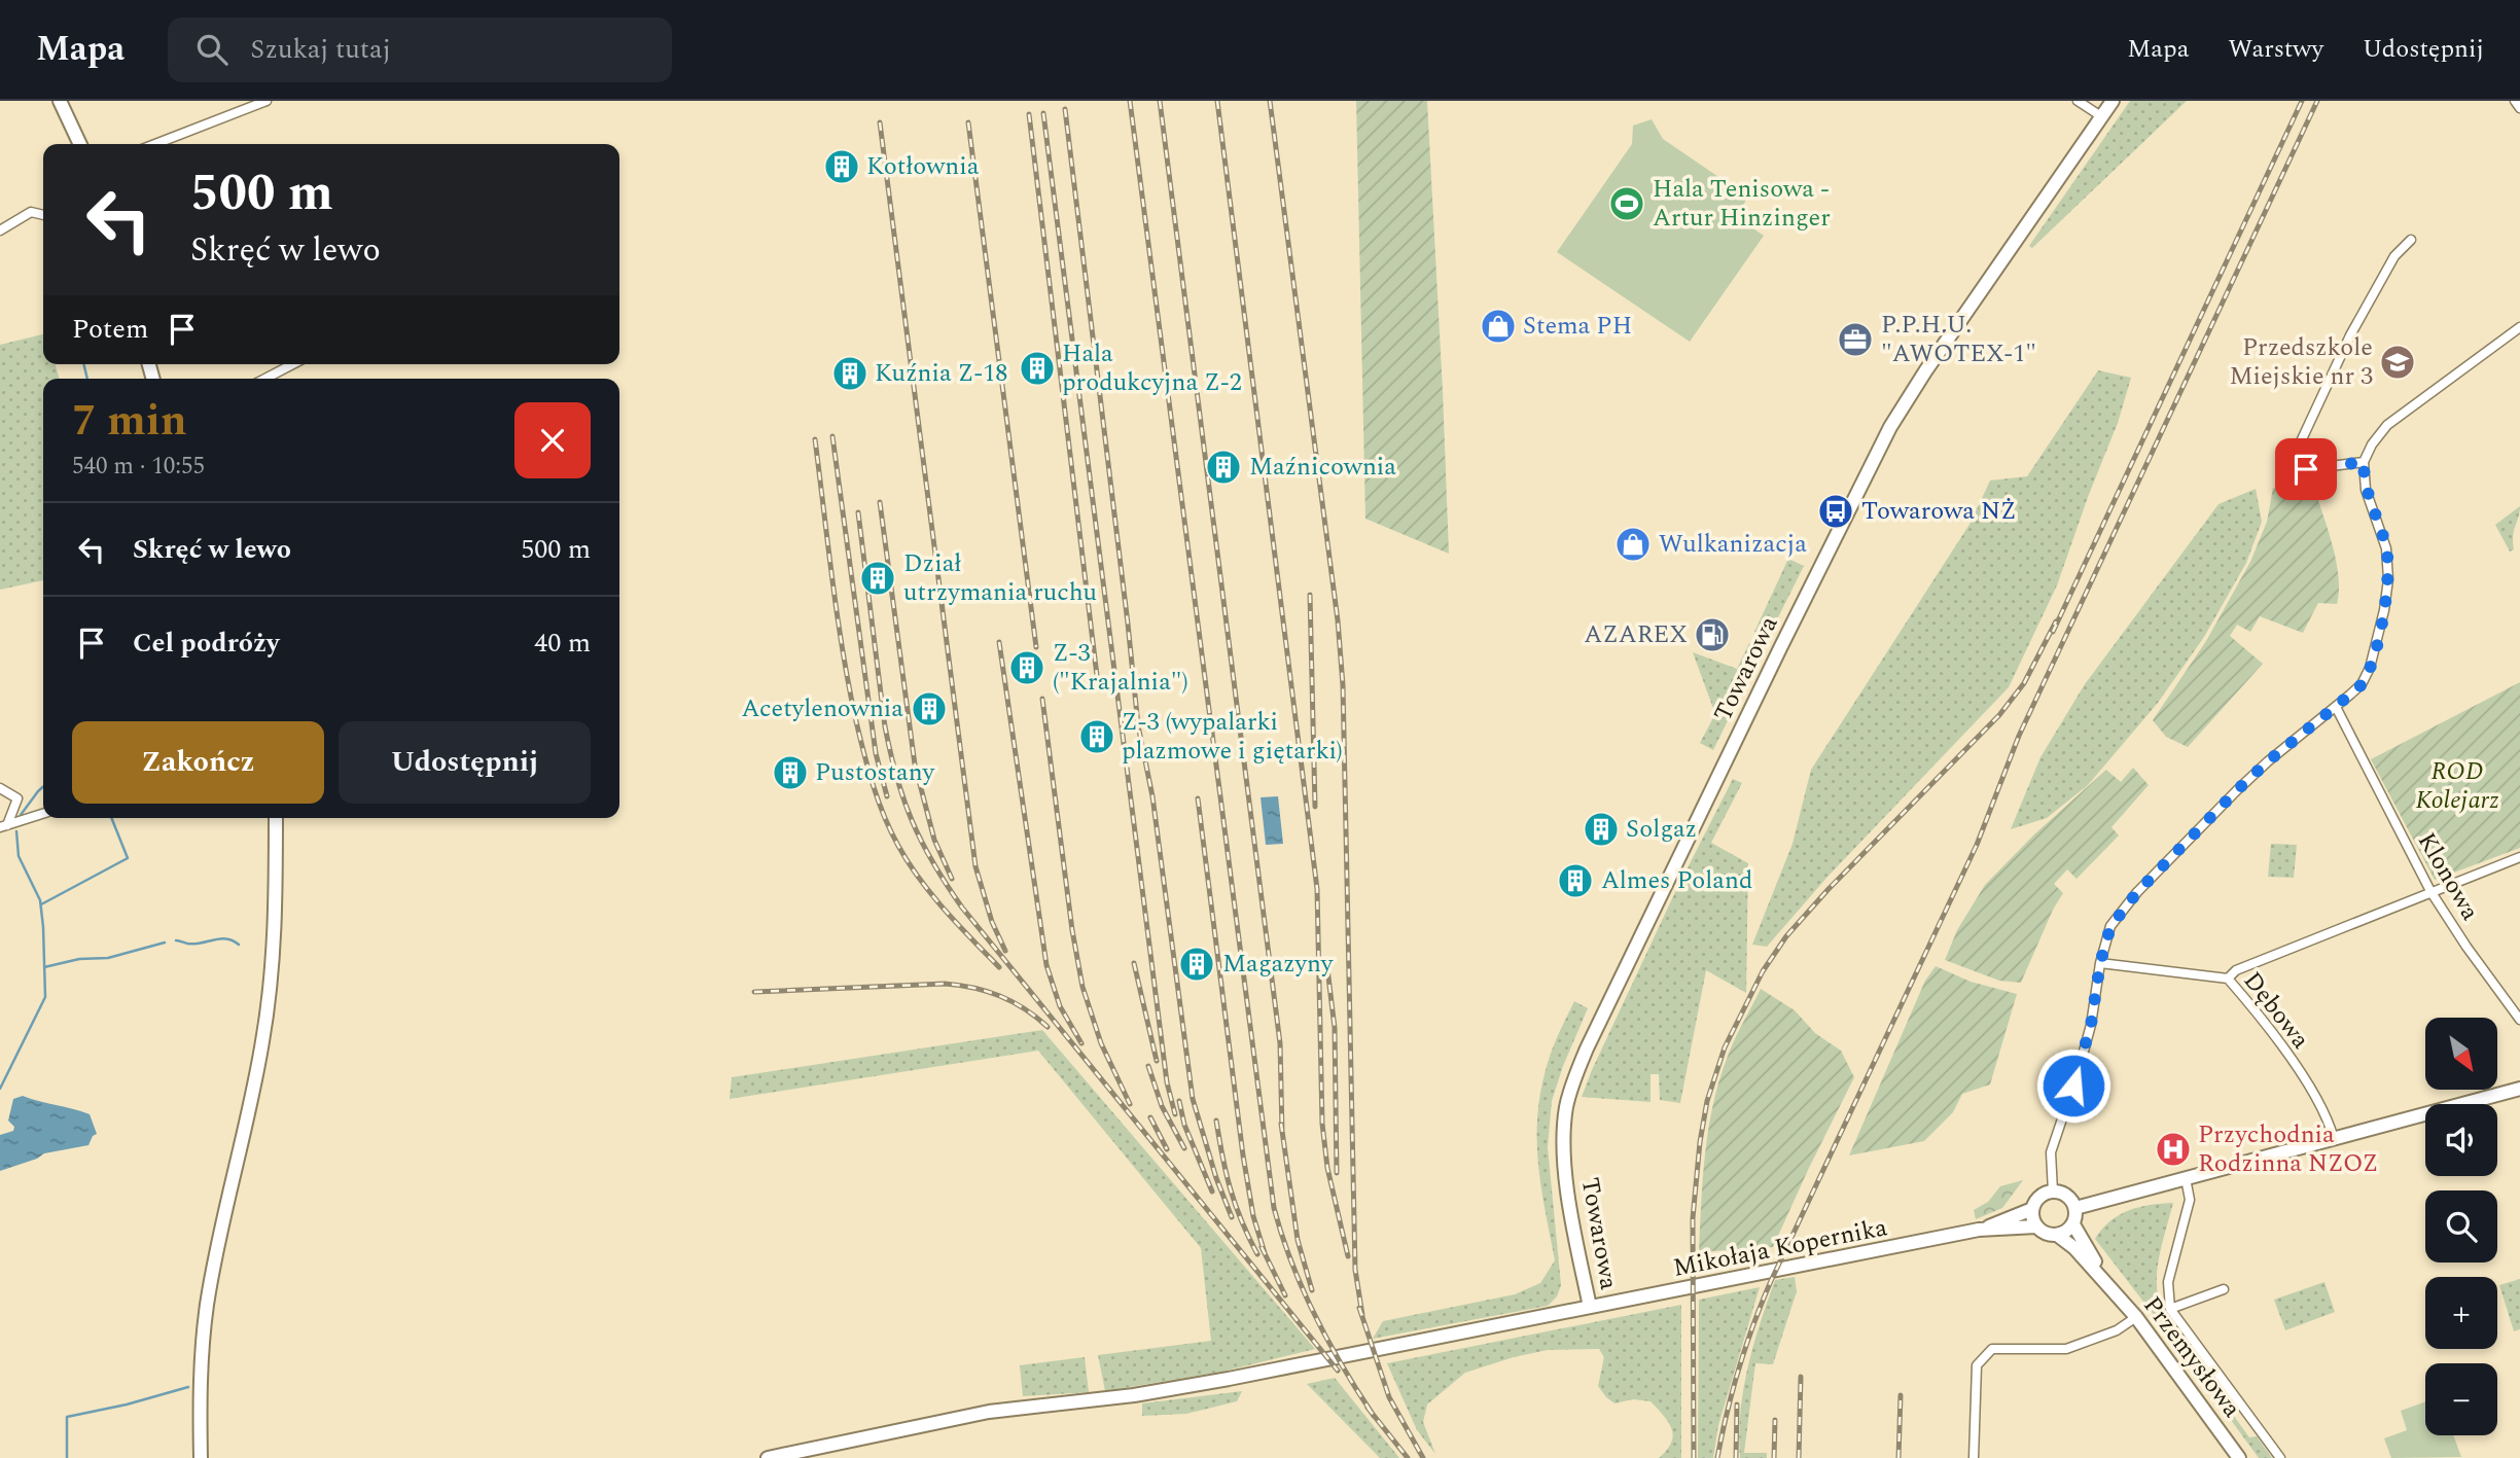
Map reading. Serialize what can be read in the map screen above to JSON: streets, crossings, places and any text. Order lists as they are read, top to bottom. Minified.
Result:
{"streets":{"main road":["Towarowa","Mikołaja Kopernika","Przemysłowa"],"street":["Klonowa","Dębowa"]},"crossings":[["Towarowa","Mikołaja Kopernika"],["Mikołaja Kopernika","Przemysłowa"]],"parks":["ROD Kolejarz"],"places":{"building":["Kotłownia","Hala produkcyjna Z-2","Kuźnia Z-18","Maźnicownia","Dział utrzymania ruchu","Z-3 (\"Krajalnia\")","Acetylenownia","Z-3 (wypalarki plazmowe i giętarki)","Pustostany","Solgaz","Almes Poland","Magazyny"],"sports":["Hala Tenisowa - Artur Hinzinger"],"shop":["Stema PH","Wulkanizacja"],"office":["P.P.H.U. \"AWOTEX-1\""],"school or university":["Przedszkole Miejskie nr 3"],"bus stop":["Towarowa NŻ"],"fuel station":["AZAREX"],"hospital":["Przychodnia Rodzinna NZOZ"]},"north":"bottom right","page":{"header":"Mapa","search":"Szukaj tutaj","nav":["Mapa","Warstwy","Udostępnij"],"turn":["500 m","Skręć w lewo"],"then":"Potem","heading":["7 min","540 m · 10:55"],"list":[{"name":"Skręć w lewo","value":"500 m"},{"name":"Cel podróży","value":"40 m"}],"buttons":["Zakończ","Udostępnij"],"map_buttons":["+","−"]}}
